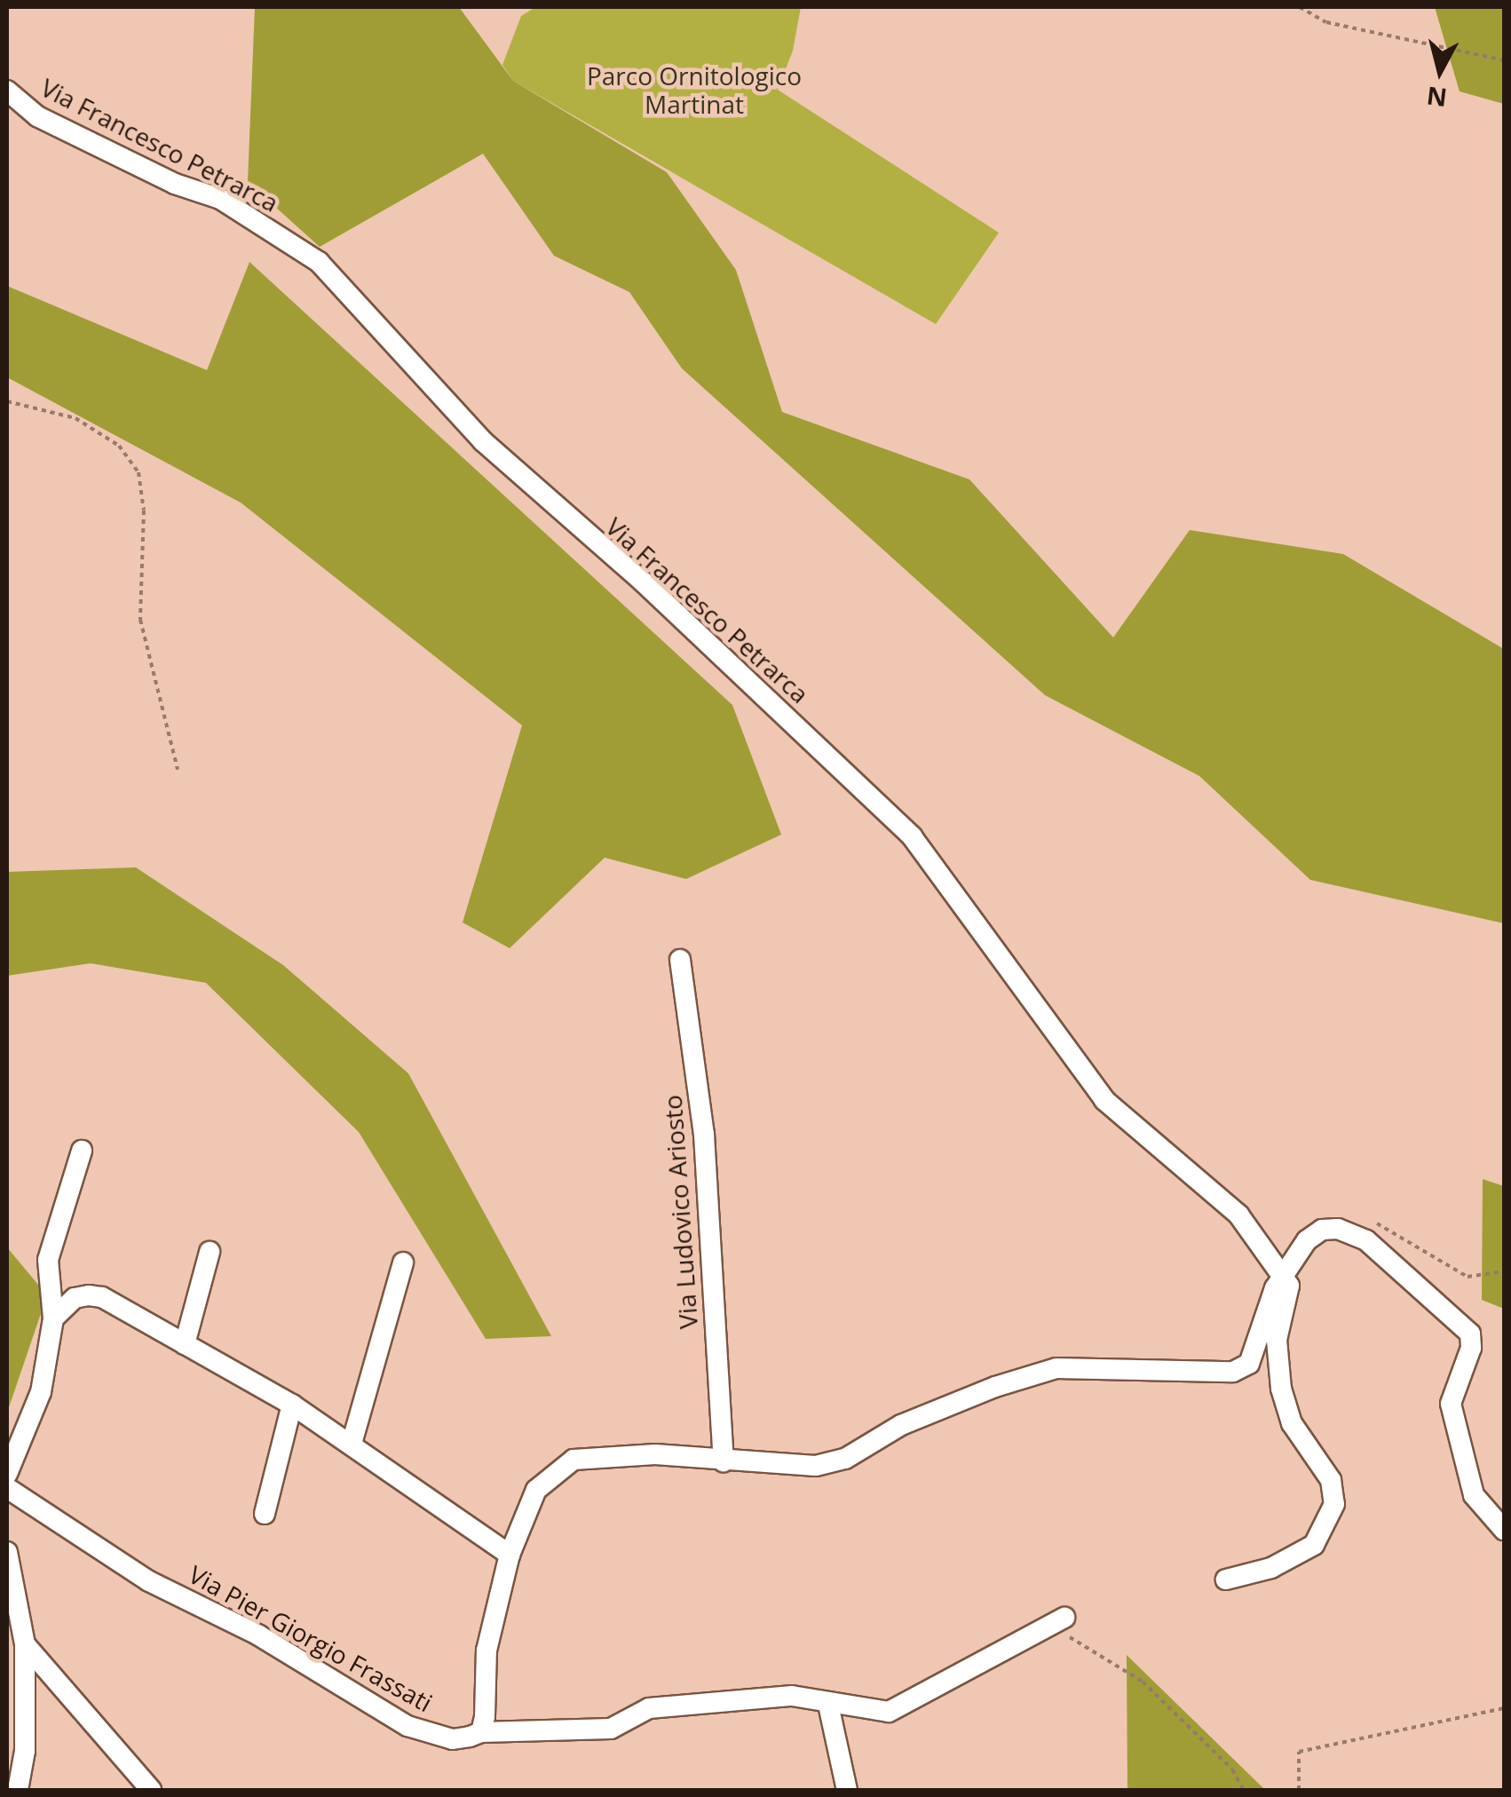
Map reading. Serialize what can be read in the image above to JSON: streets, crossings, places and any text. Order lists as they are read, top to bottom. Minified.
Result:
{"streets":{"street":["Via Francesco Petrarca","Via Ludovico Ariosto","Via Pier Giorgio Frassati"]},"parks":["Parco Ornitologico Martinat"],"north":"bottom"}
